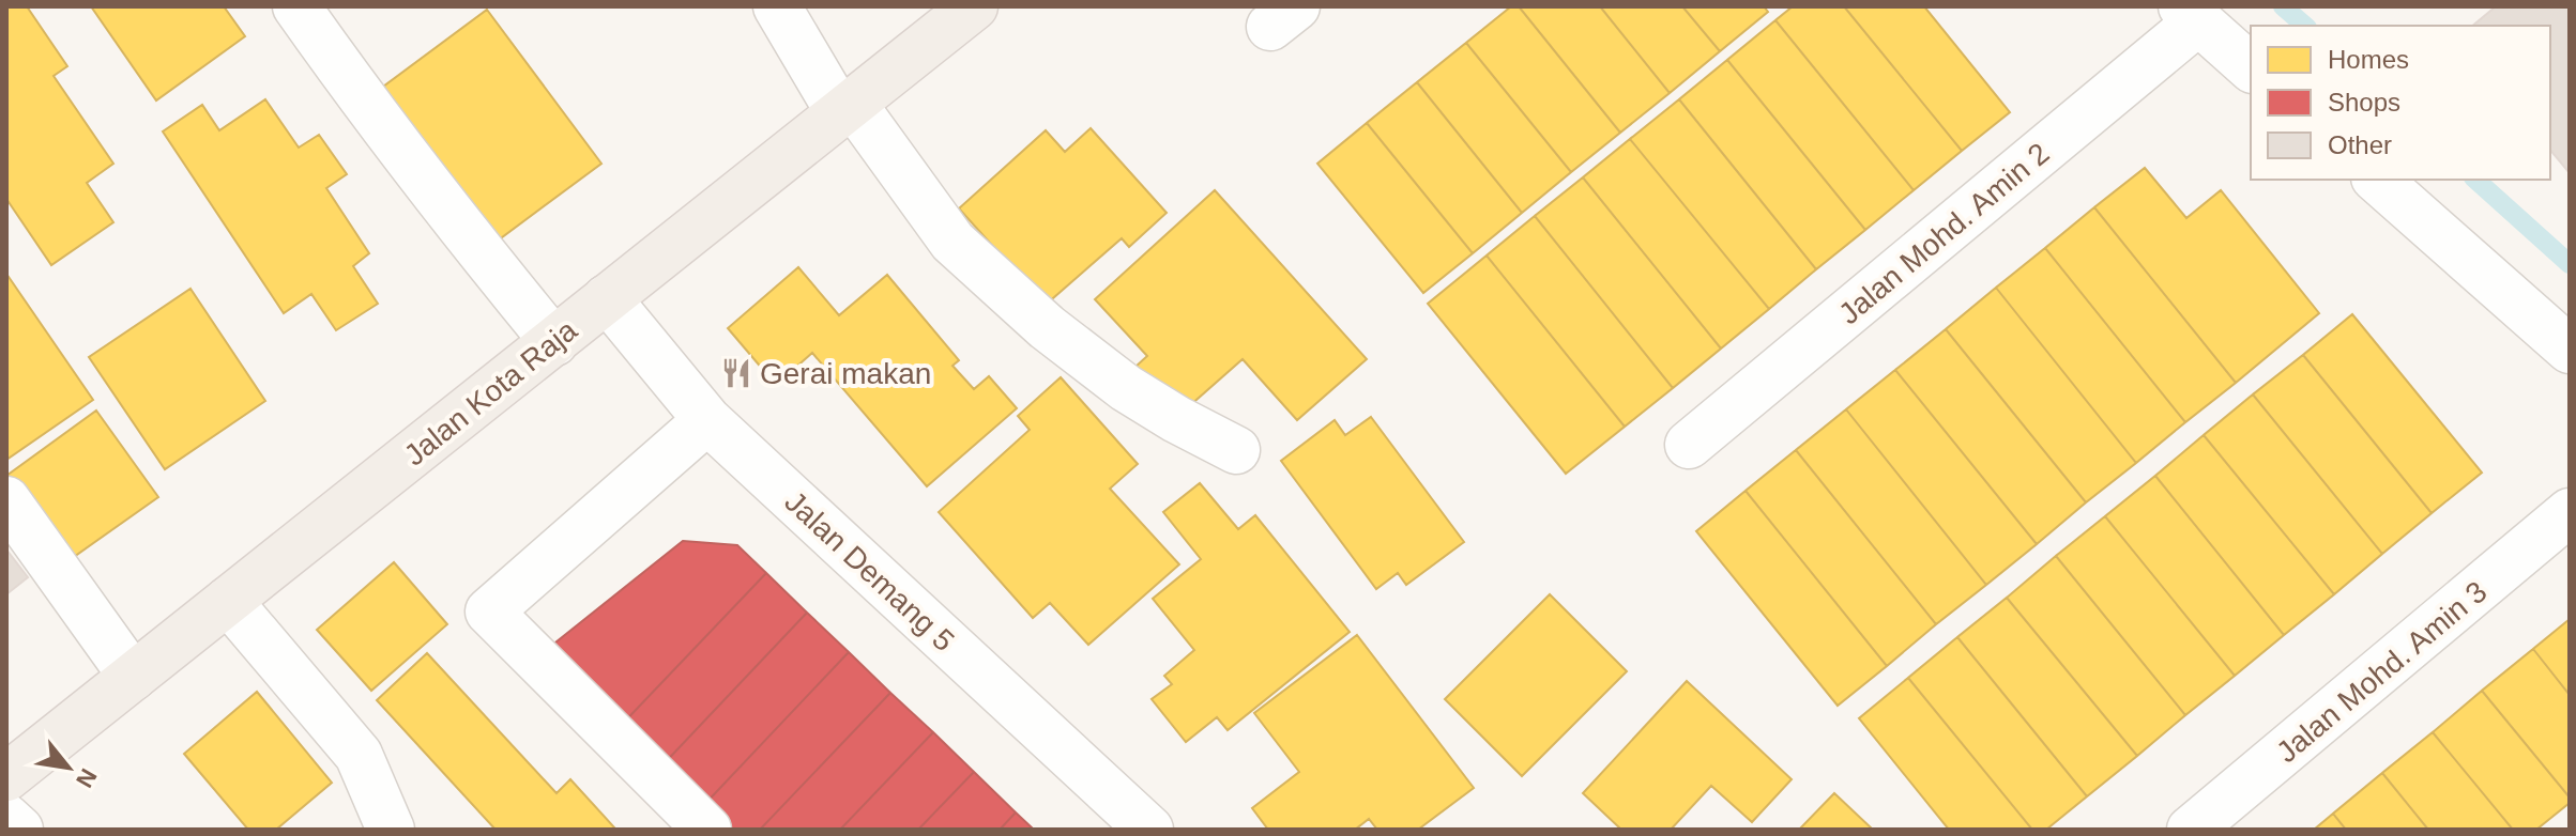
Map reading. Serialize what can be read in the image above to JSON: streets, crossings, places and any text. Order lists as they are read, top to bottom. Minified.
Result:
{"streets":{"main road":["Jalan Kota Raja"],"street":["Jalan Mohd. Amin 2","Jalan Demang 5","Jalan Mohd. Amin 3"]},"crossings":[["Jalan Kota Raja","Jalan Demang 5"]],"places":{"restaurant":["Gerai makan"]},"legend":["Homes","Shops","Other"],"north":"bottom right"}
